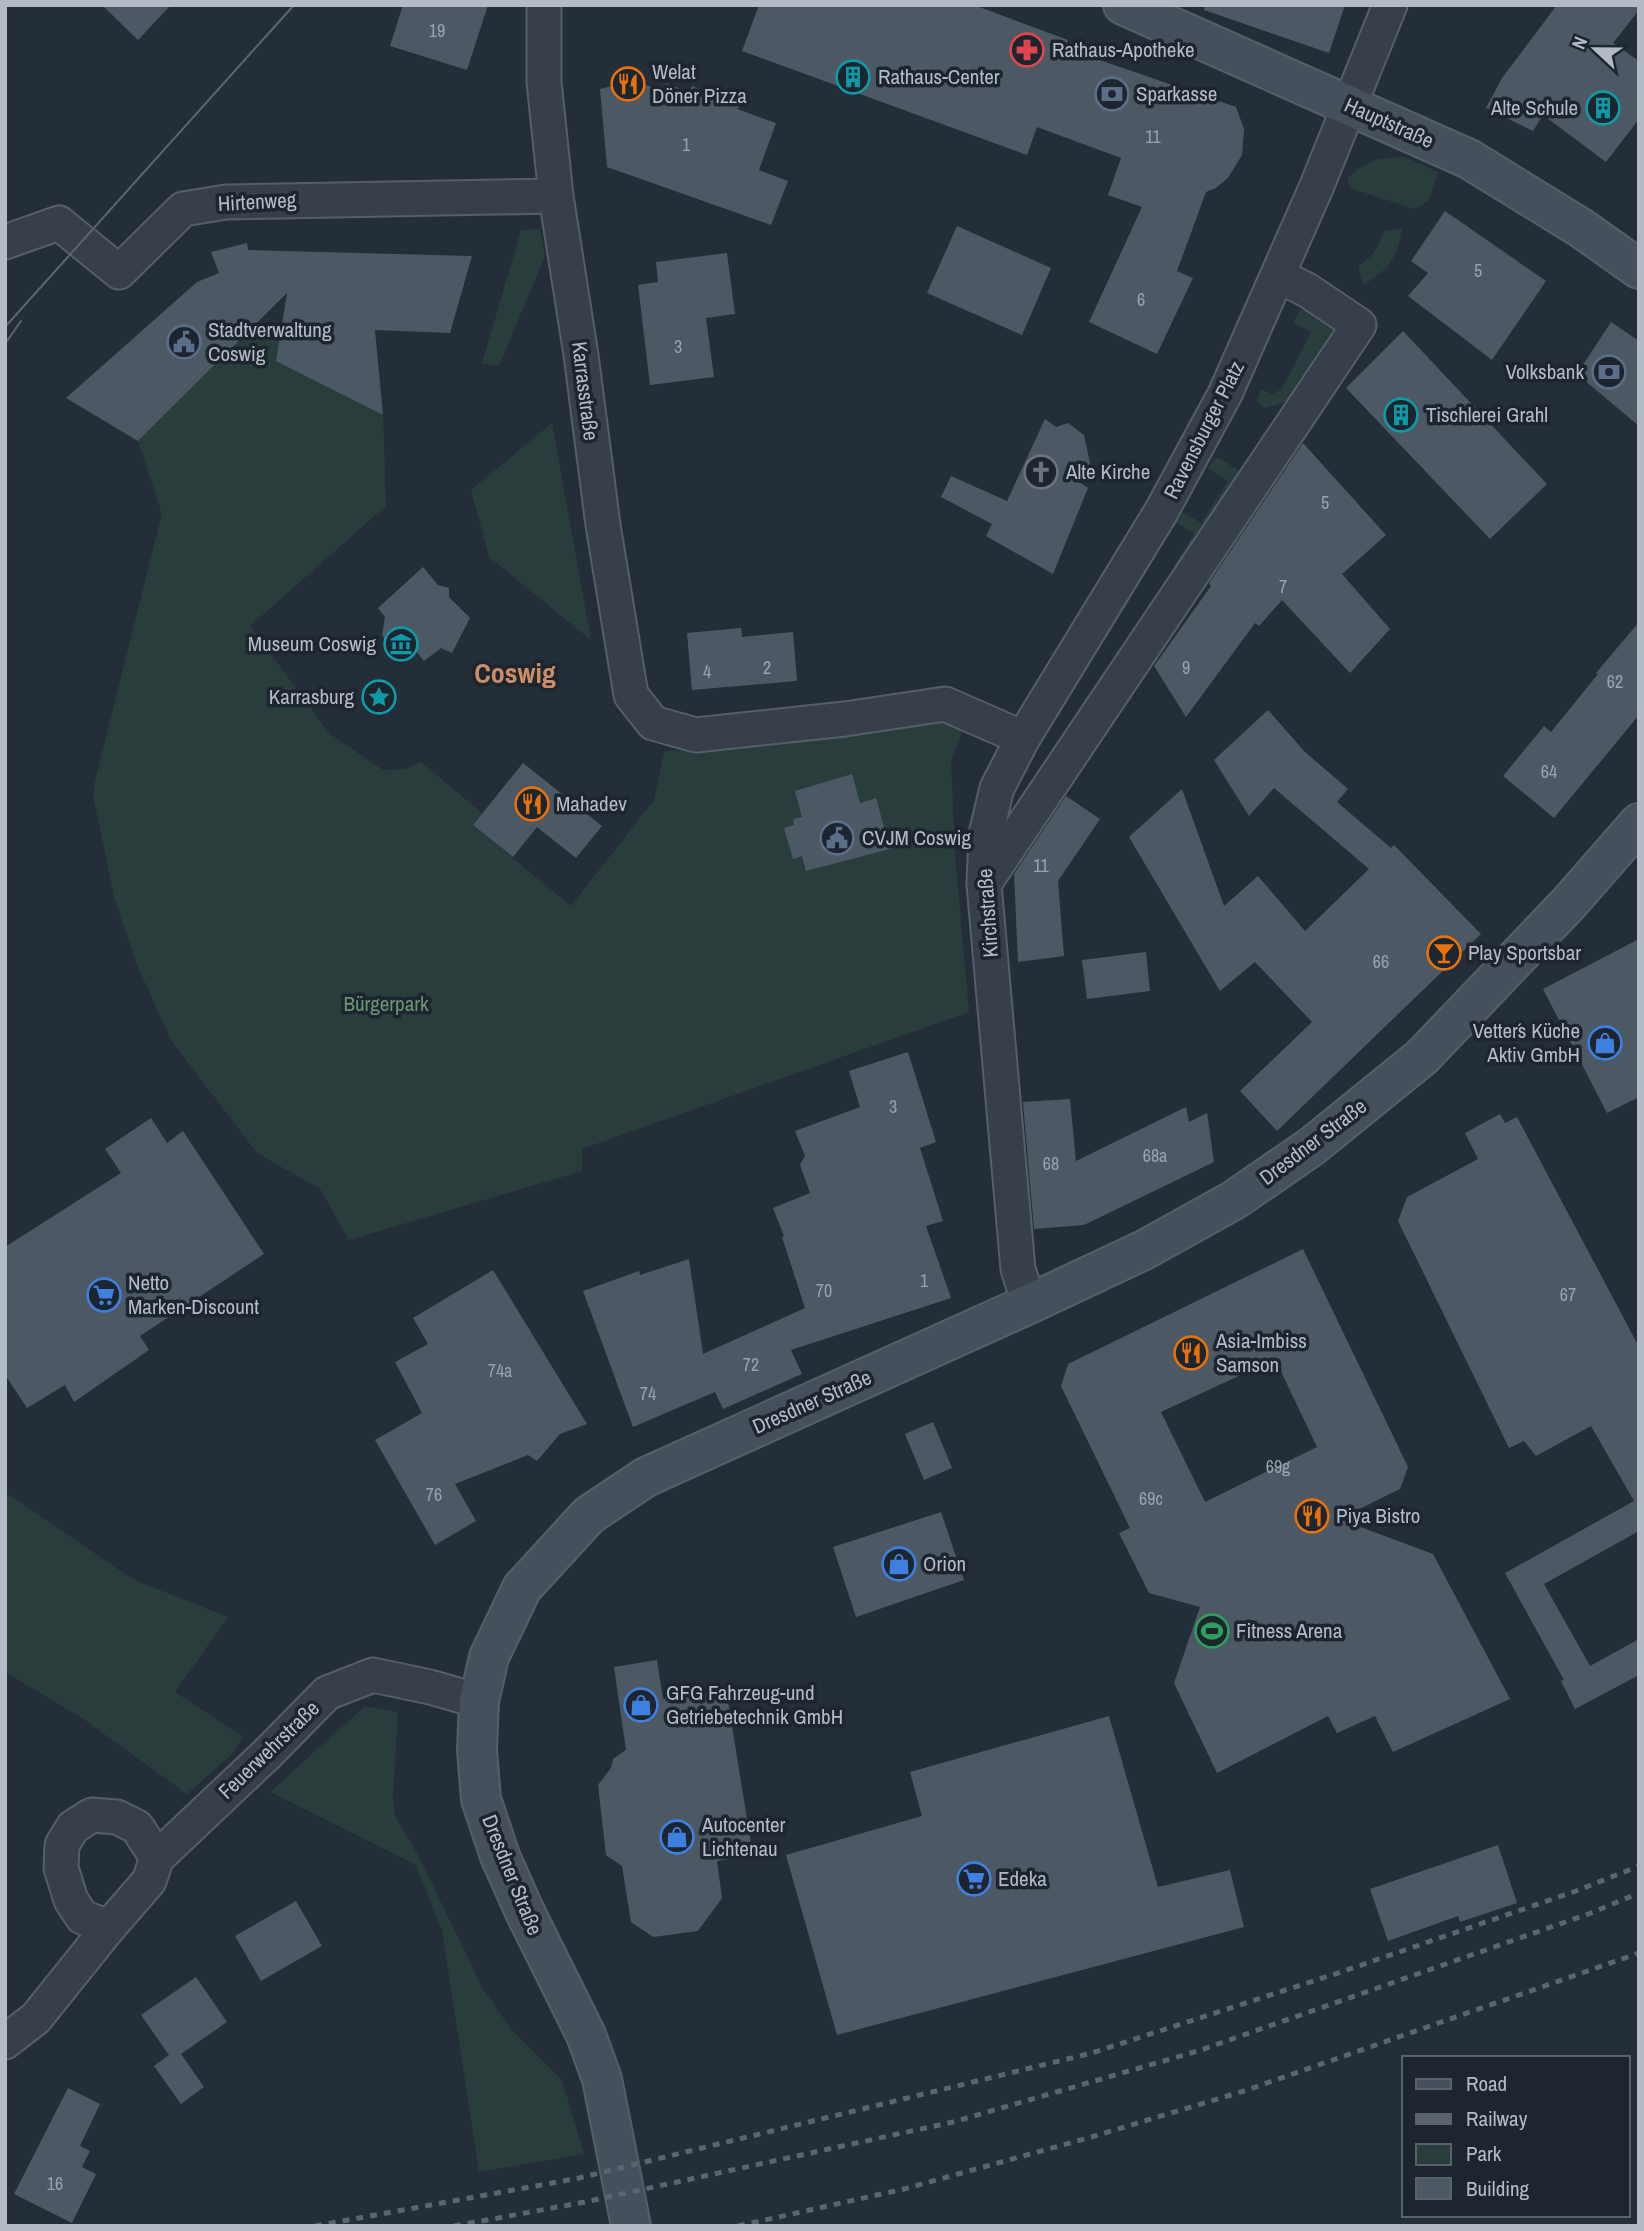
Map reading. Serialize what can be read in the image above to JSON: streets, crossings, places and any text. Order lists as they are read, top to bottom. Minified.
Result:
{"streets":{"main road":["Hauptstraße","Dresdner Straße"],"street":["Hirtenweg","Karrasstraße","Ravensburger Platz","Kirchstraße","Feuerwehrstraße"]},"crossings":[["Hauptstraße","Ravensburger Platz"],["Hirtenweg","Karrasstraße"],["Karrasstraße","Ravensburger Platz"],["Karrasstraße","Kirchstraße"],["Ravensburger Platz","Kirchstraße"],["Kirchstraße","Dresdner Straße"],["Dresdner Straße","Feuerwehrstraße"]],"districts":["Coswig"],"parks":["Bürgerpark"],"places":{"pharmacy":["Rathaus-Apotheke"],"building":["Rathaus-Center","Alte Schule","Tischlerei Grahl"],"restaurant":["Welat Döner Pizza","Mahadev","Asia-Imbiss Samson","Piya Bistro"],"bank":["Sparkasse","Volksbank"],"public building":["Stadtverwaltung Coswig","CVJM Coswig"],"church":["Alte Kirche"],"museum":["Museum Coswig"],"place":["Karrasburg"],"bar":["Play Sportsbar"],"shop":["Vetter´s Küche Aktiv GmbH","Orion","GFG Fahrzeug-und Getriebetechnik GmbH","Autocenter Lichtenau"],"supermarket":["Netto Marken-Discount","Edeka"],"sports":["Fitness Arena"]},"house_numbers":["19","11","1","5","6","3","5","7","2","9","4","62","64","11","66","3","68a","68","1","70","67","72","74a","74","69g","76","69c","16"],"legend":["Road","Railway","Park","Building"],"north":"left"}
